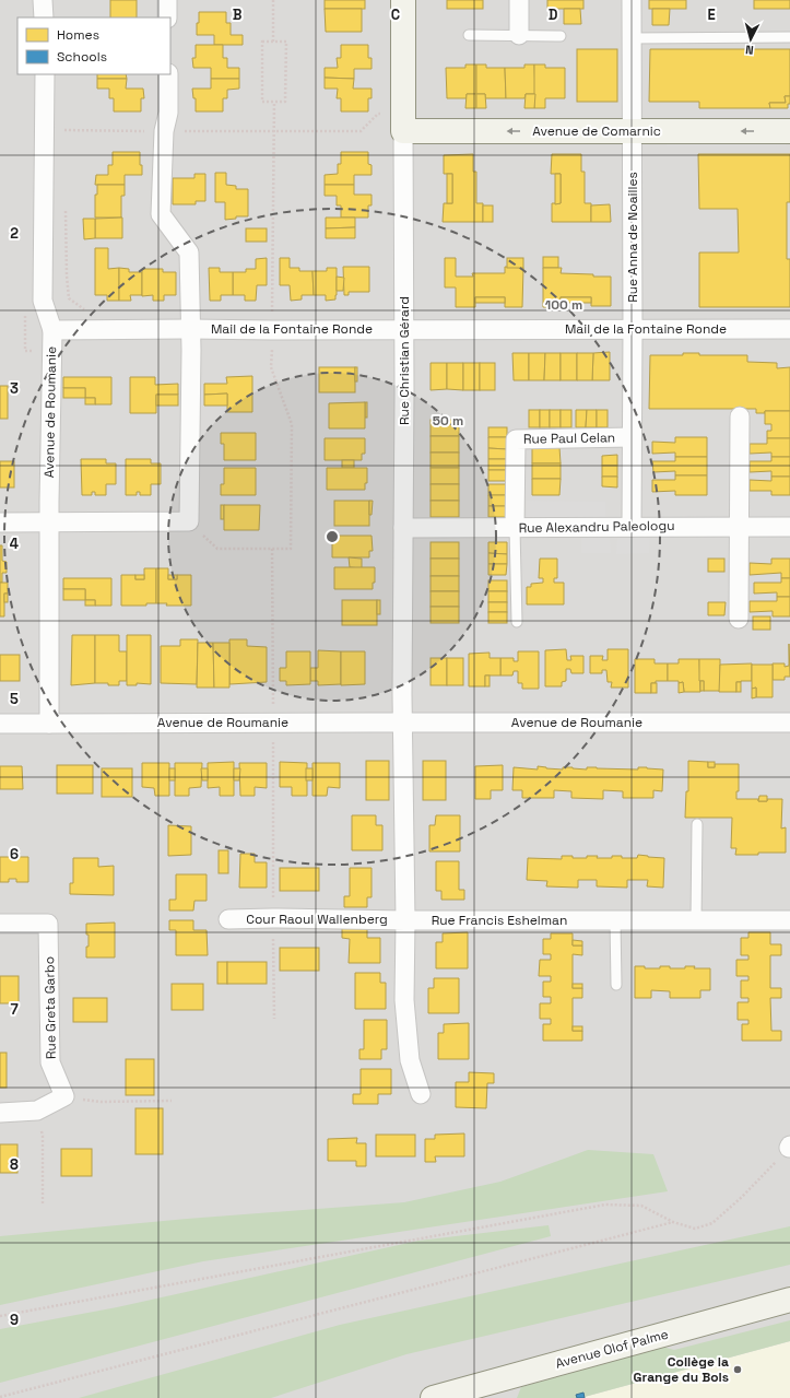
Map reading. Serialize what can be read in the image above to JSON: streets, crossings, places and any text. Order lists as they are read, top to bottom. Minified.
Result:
{"streets":{"street":["Avenue de Comarnic","Rue Anna de Noailles","Mail de la Fontaine Ronde","Rue Christian Gérard","Avenue de Roumanie","Rue Paul Celan","Rue Alexandru Paleologu","Cour Raoul Wallenberg","Rue Francis Eshelman","Rue Greta Garbo","Avenue Olof Palme"]},"crossings":[["Avenue de Comarnic","Rue Anna de Noailles"],["Avenue de Comarnic","Rue Christian Gérard"],["Rue Anna de Noailles","Mail de la Fontaine Ronde"],["Rue Anna de Noailles","Rue Paul Celan"],["Rue Anna de Noailles","Rue Alexandru Paleologu"],["Mail de la Fontaine Ronde","Rue Christian Gérard"],["Mail de la Fontaine Ronde","Avenue de Roumanie"],["Rue Christian Gérard","Avenue de Roumanie"],["Rue Christian Gérard","Rue Alexandru Paleologu"],["Rue Paul Celan","Rue Alexandru Paleologu"],["Cour Raoul Wallenberg","Rue Francis Eshelman"]],"one_way":["Avenue de Comarnic"],"places":["Collège la Grange du Bois"],"legend":["Homes","Schools"],"north":"bottom","grid":{"columns":["B","C","D","E"],"rows":["2","3","4","5","6","7","8","9"]},"rings":["100 m","50 m"]}
